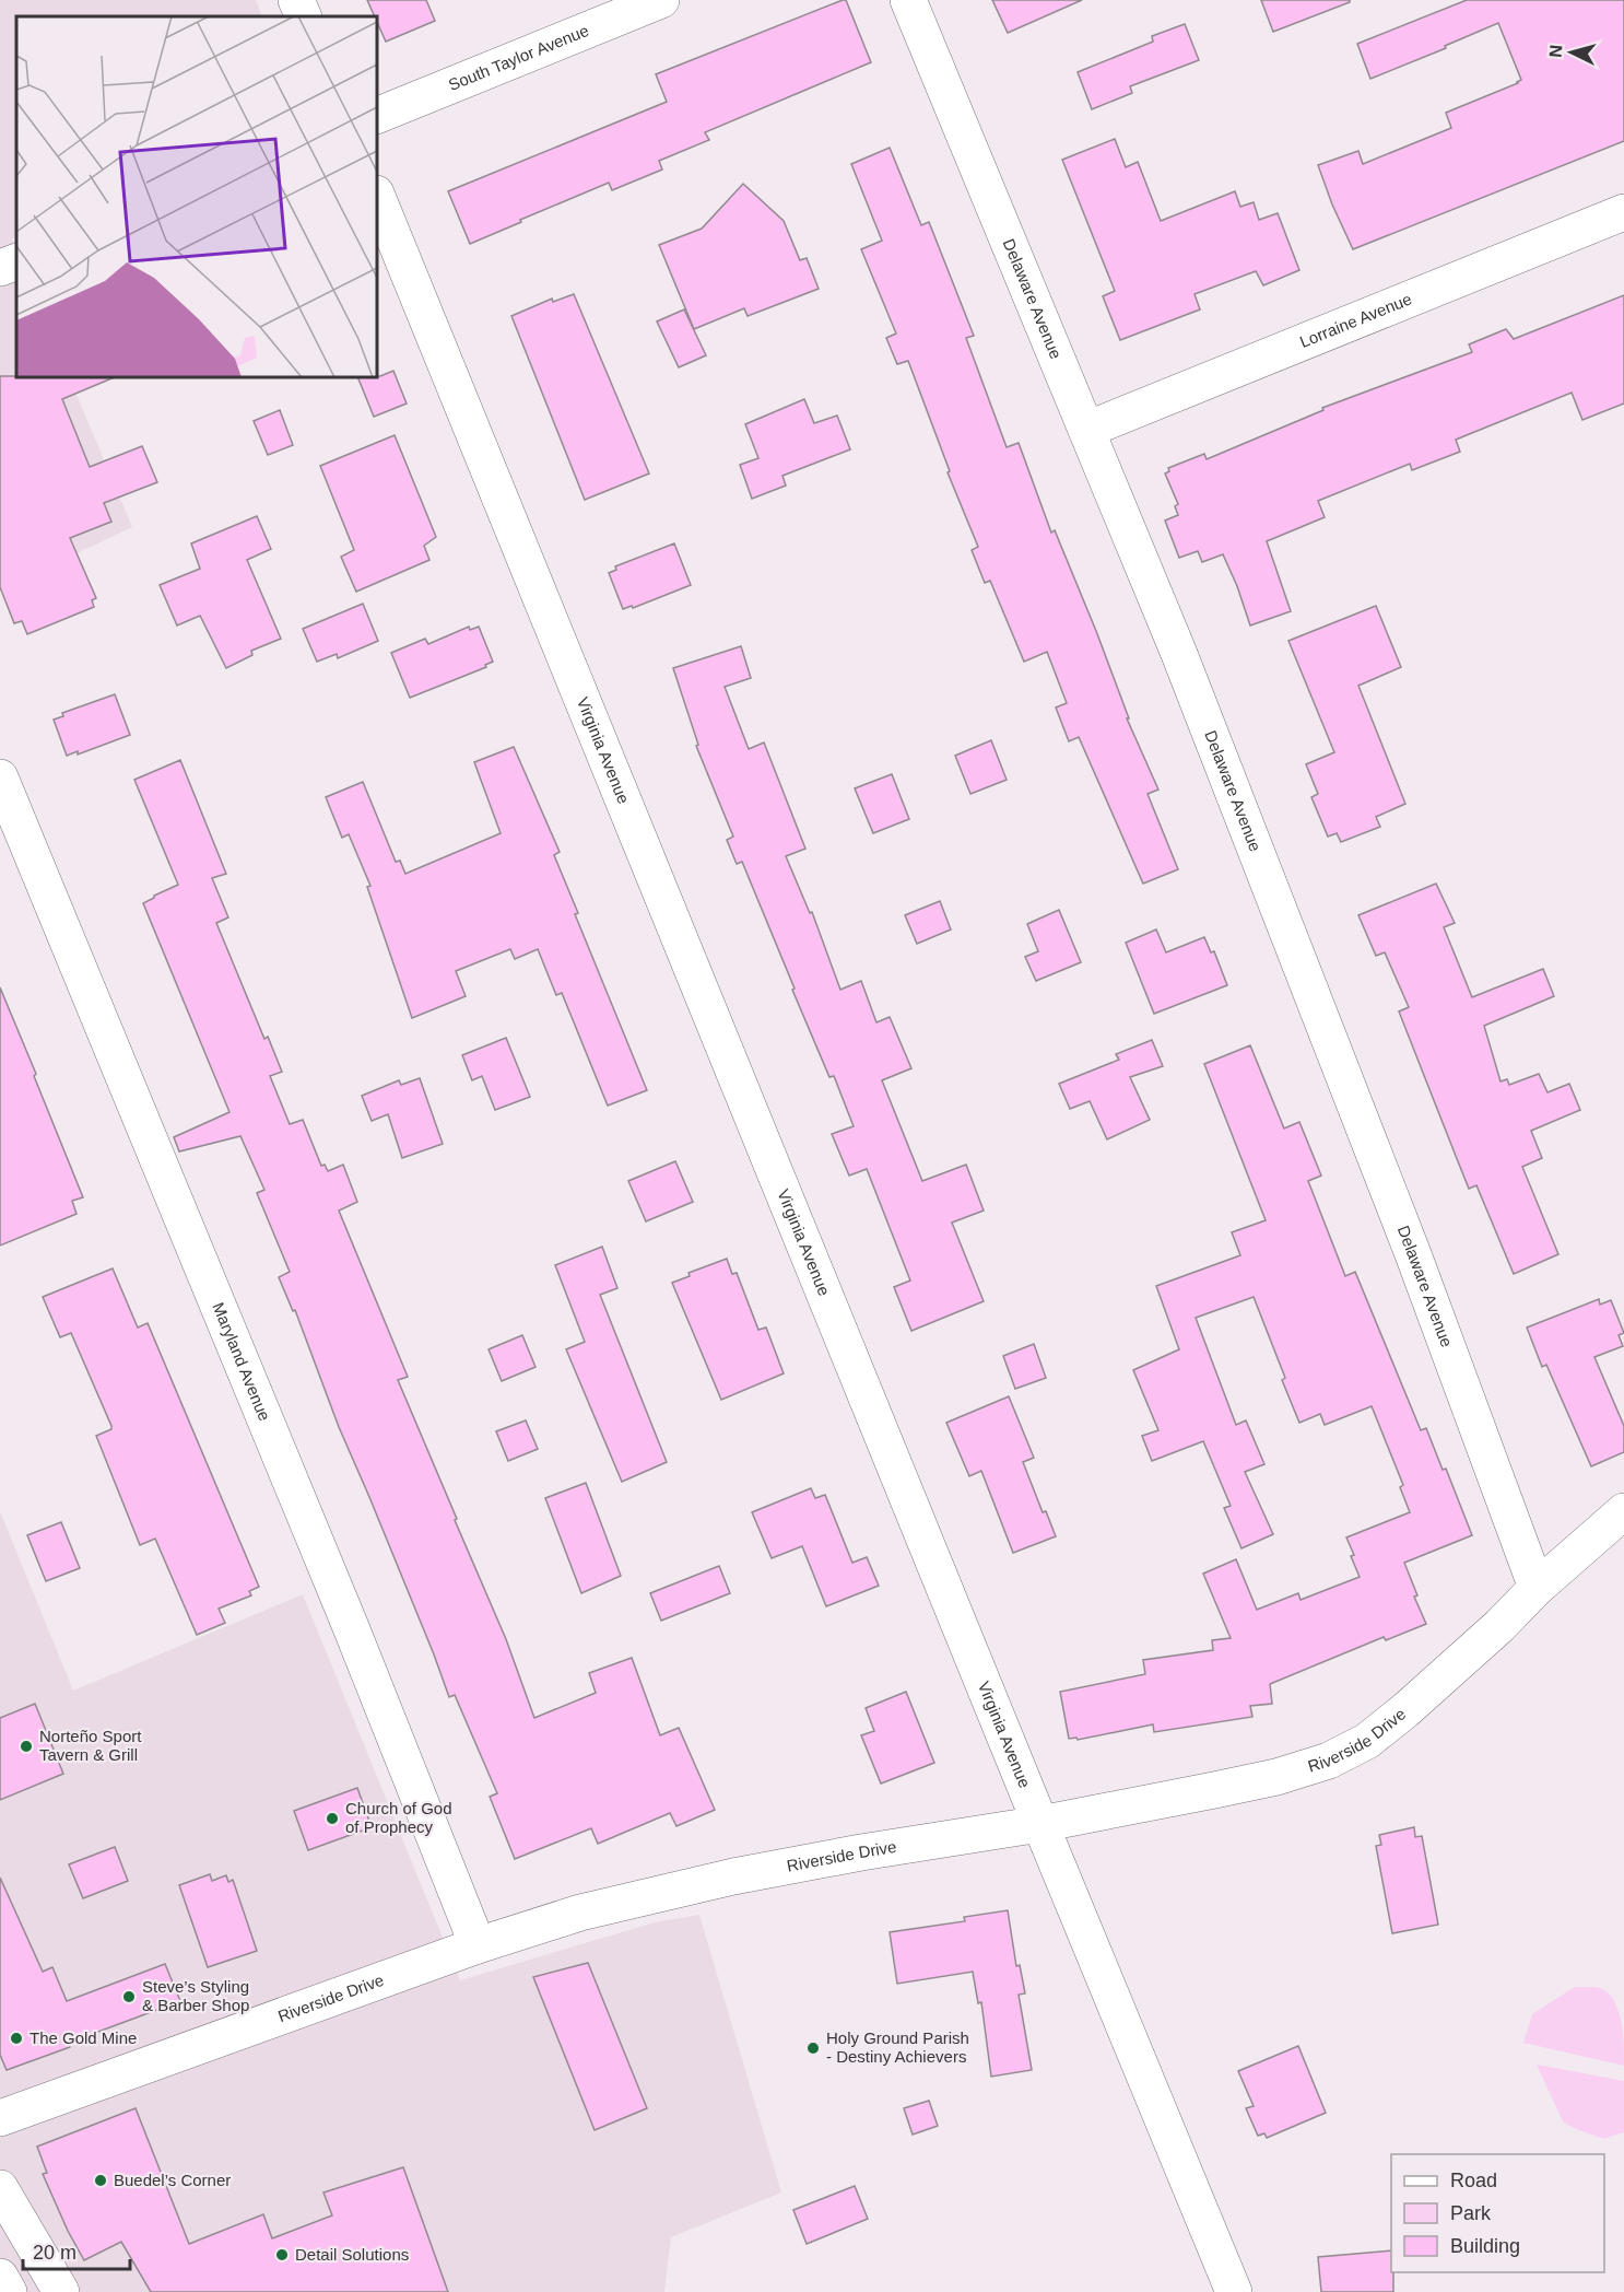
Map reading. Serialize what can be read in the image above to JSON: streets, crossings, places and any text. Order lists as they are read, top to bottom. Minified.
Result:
{"streets":{"street":["South Taylor Avenue","Delaware Avenue","Lorraine Avenue","Virginia Avenue","Maryland Avenue","Riverside Drive"]},"crossings":[["Delaware Avenue","Lorraine Avenue"],["Delaware Avenue","Riverside Drive"],["Virginia Avenue","Riverside Drive"],["Maryland Avenue","Riverside Drive"]],"places":["Norteño Sport Tavern & Grill","Church of God of Prophecy","Steve’s Styling & Barber Shop","The Gold Mine","Holy Ground Parish - Destiny Achievers","Buedel’s Corner","Detail Solutions"],"legend":["Road","Park","Building"],"scale_bar":"20 m","north":"left"}
